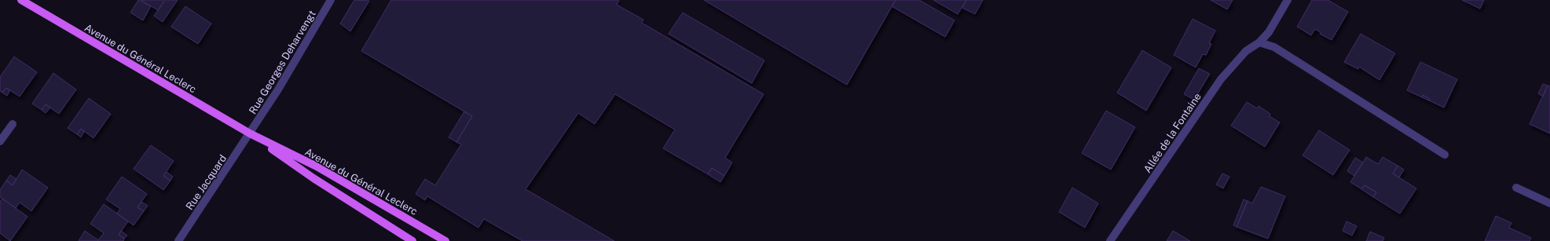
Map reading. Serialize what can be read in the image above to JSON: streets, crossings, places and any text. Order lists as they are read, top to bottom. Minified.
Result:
{"streets":{"main road":["Avenue du Général Leclerc"],"street":["Rue Georges Deharvengt","Allée de la Fontaine","Rue Jacquard"]},"crossings":[["Avenue du Général Leclerc","Rue Georges Deharvengt"],["Avenue du Général Leclerc","Rue Jacquard"],["Rue Georges Deharvengt","Rue Jacquard"]]}
